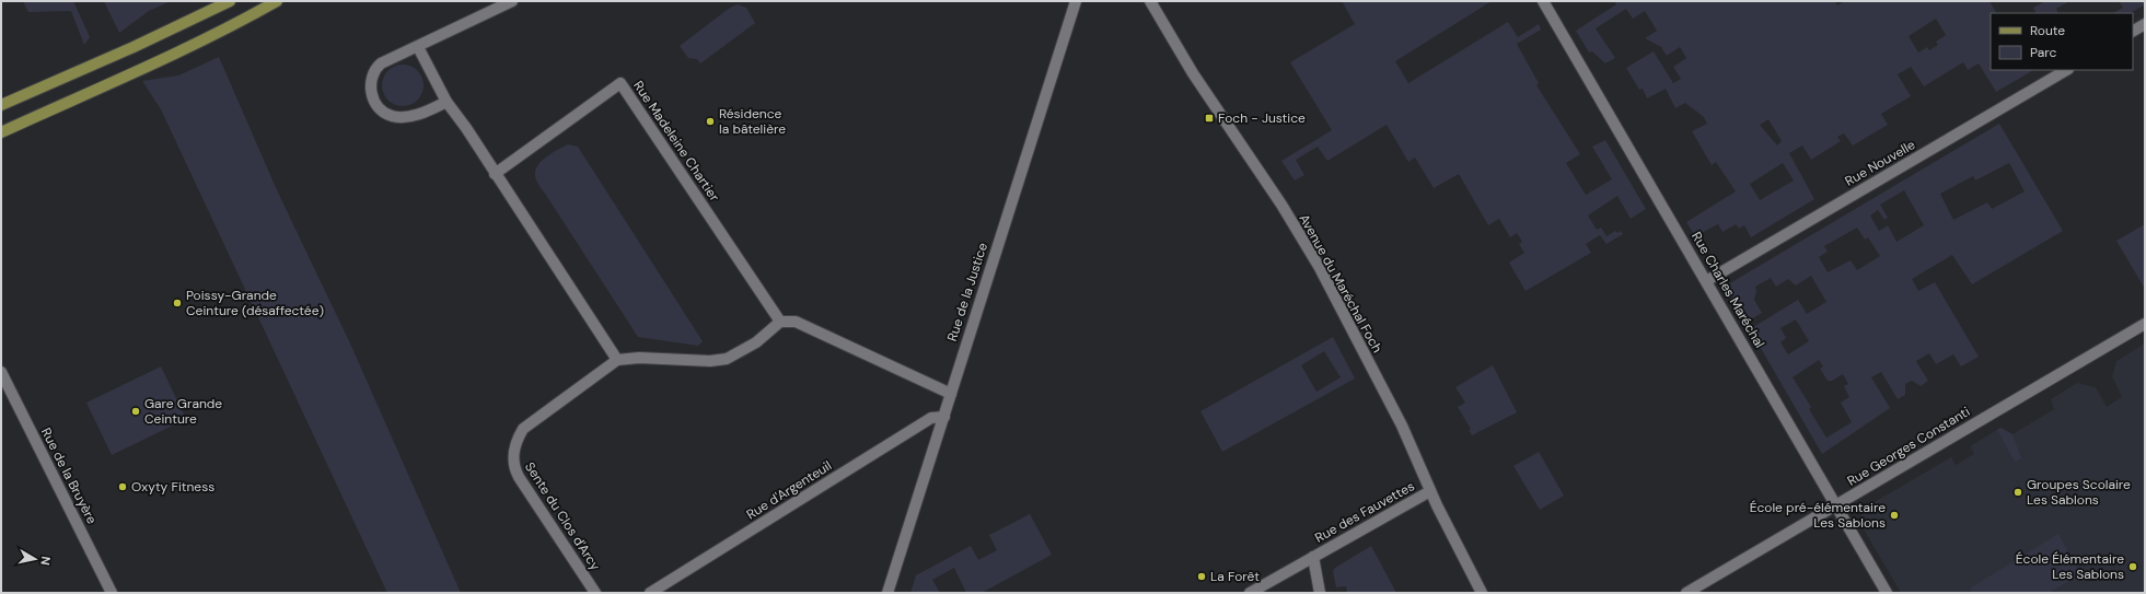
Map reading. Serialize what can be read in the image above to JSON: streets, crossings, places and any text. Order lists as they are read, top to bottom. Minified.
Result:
{"streets":{"street":["Rue Madeleine Chartier","Rue Nouvelle","Avenue du Maréchal Foch","Rue Charles Maréchal","Rue de la Justice","Rue Georges Constanti","Rue de la Bruyère","Rue d'Argenteuil","Rue des Fauvettes","Sente du Clos d'Arcy"]},"crossings":[["Rue Nouvelle","Rue Charles Maréchal"],["Avenue du Maréchal Foch","Rue des Fauvettes"],["Rue Charles Maréchal","Rue Georges Constanti"],["Rue de la Justice","Rue d'Argenteuil"]],"places":{"transit":["Foch - Justice"],"other":["Résidence la bâtelière","Poissy-Grande Ceinture (désaffectée)","Gare Grande Ceinture","Oxyty Fitness","Groupes Scolaire Les Sablons","École pré-élémentaire Les Sablons","École Élémentaire Les Sablons","La Forêt"]},"legend":["Route","Parc"],"north":"right"}
